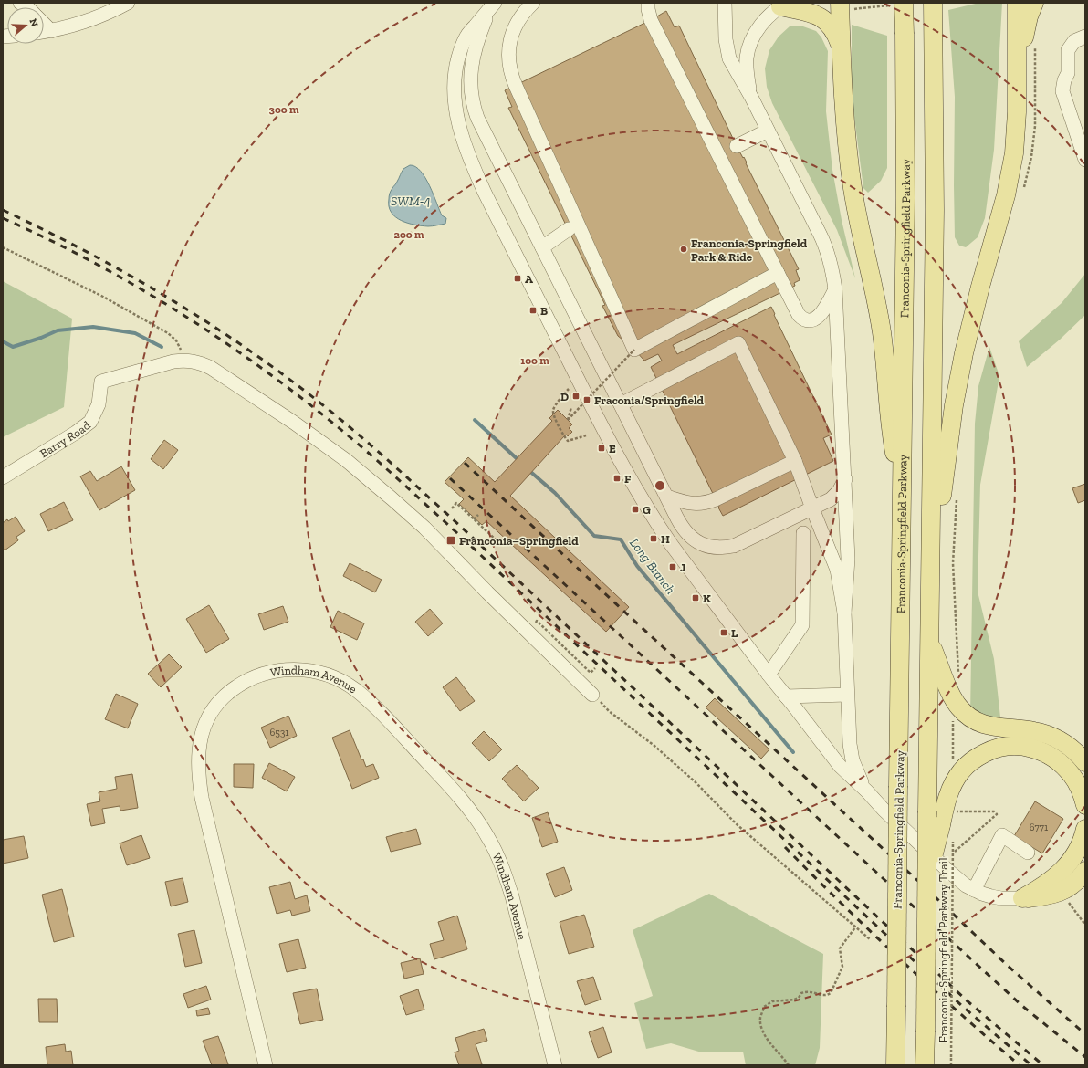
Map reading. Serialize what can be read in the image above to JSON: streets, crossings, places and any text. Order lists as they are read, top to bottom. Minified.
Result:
{"streets":{"main road":["Franconia-Springfield Parkway"],"street":["Barry Road","Windham Avenue"],"path":["Franconia-Springfield Parkway Trail"]},"water":["SWM-4","Long Branch"],"places":{"other":["Franconia-Springfield Park & Ride"],"transit":["A","B","D","Fraconia/Springfield","E","F","G","H","Franconia–Springfield","J","K","L"]},"house_numbers":["6531","6771"],"north":"right","rings":["300 m","200 m","100 m"]}
